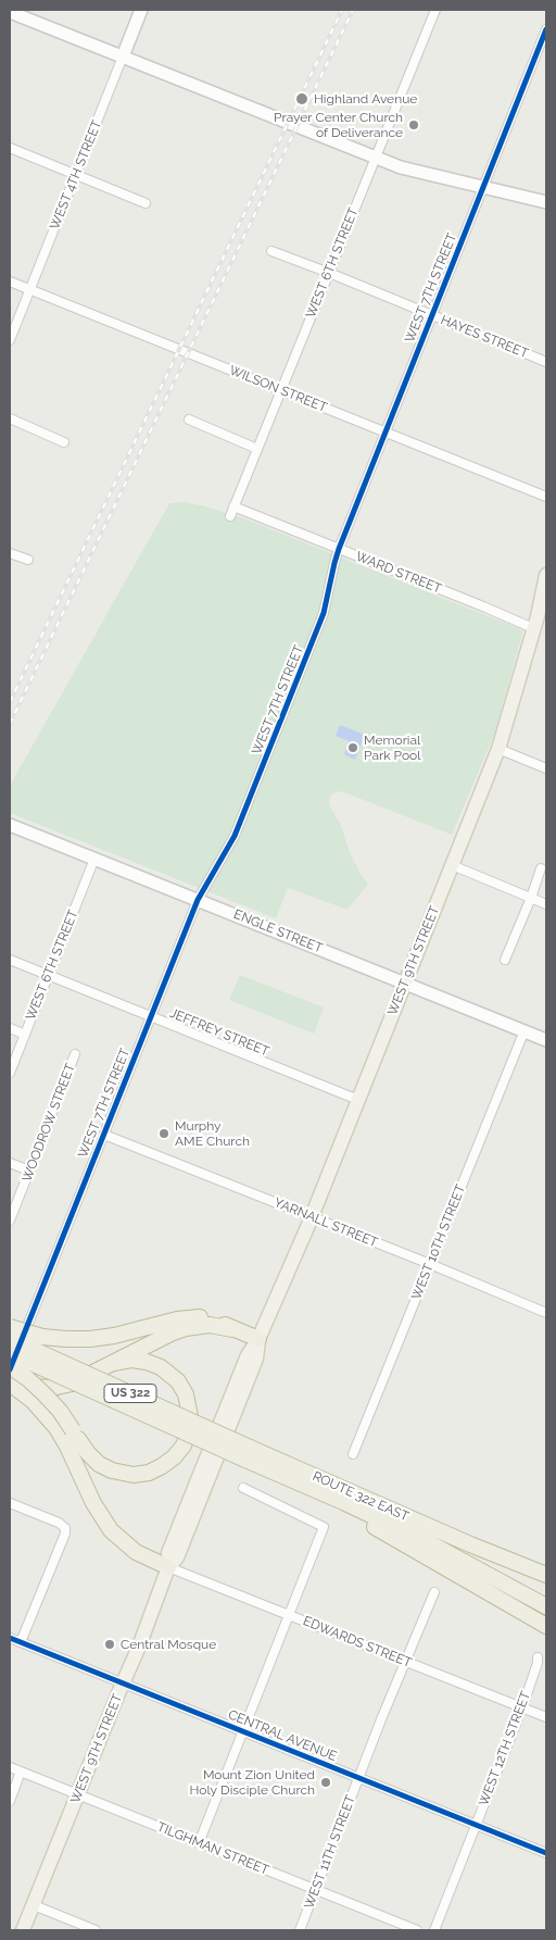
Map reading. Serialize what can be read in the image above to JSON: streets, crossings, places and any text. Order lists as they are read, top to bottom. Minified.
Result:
{"streets":{"highway":["US 322","ROUTE 322 EAST"],"main road":["WEST 4TH STREET","ENGLE STREET","WEST 9TH STREET"],"street":["WEST 6TH STREET","WEST 7TH STREET","HAYES STREET","WILSON STREET","WARD STREET","JEFFREY STREET","WOODROW STREET","YARNALL STREET","WEST 10TH STREET","EDWARDS STREET","CENTRAL AVENUE","WEST 12TH STREET","TILGHMAN STREET","WEST 11TH STREET"]},"crossings":[["WEST 4TH STREET","WILSON STREET"],["WEST 6TH STREET","HAYES STREET"],["WEST 6TH STREET","WILSON STREET"],["WEST 6TH STREET","WARD STREET"],["WEST 6TH STREET","ENGLE STREET"],["WEST 6TH STREET","JEFFREY STREET"],["WEST 7TH STREET","HAYES STREET"],["WEST 7TH STREET","WILSON STREET"],["WEST 7TH STREET","WARD STREET"],["WEST 7TH STREET","ENGLE STREET"],["WEST 7TH STREET","JEFFREY STREET"],["WEST 7TH STREET","YARNALL STREET"],["WARD STREET","WEST 9TH STREET"],["ENGLE STREET","WEST 9TH STREET"],["ENGLE STREET","WEST 10TH STREET"],["WEST 9TH STREET","JEFFREY STREET"],["WEST 9TH STREET","YARNALL STREET"],["WEST 9TH STREET","EDWARDS STREET"],["WEST 9TH STREET","CENTRAL AVENUE"],["WEST 9TH STREET","TILGHMAN STREET"],["YARNALL STREET","WEST 10TH STREET"],["US 322","ROUTE 322 EAST"],["EDWARDS STREET","WEST 12TH STREET"],["EDWARDS STREET","WEST 11TH STREET"],["CENTRAL AVENUE","WEST 12TH STREET"],["CENTRAL AVENUE","WEST 11TH STREET"],["TILGHMAN STREET","WEST 11TH STREET"]],"places":["Highland Avenue","Prayer Center Church of Deliverance","Memorial Park Pool","Murphy AME Church","Central Mosque","Mount Zion United Holy Disciple Church"]}
